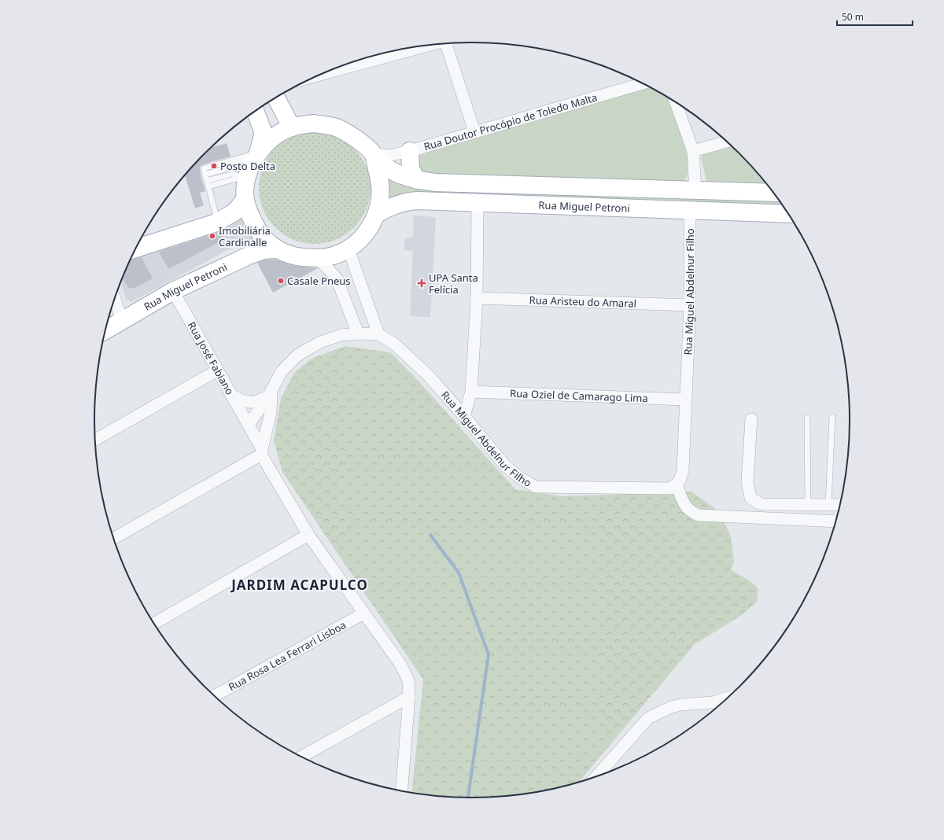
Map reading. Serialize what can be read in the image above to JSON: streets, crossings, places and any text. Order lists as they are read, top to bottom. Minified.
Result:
{"streets":{"main road":["Rua Miguel Petroni"],"street":["Rua Doutor Procópio de Toledo Malta","Rua Miguel Abdelnur Filho","Rua Aristeu do Amaral","Rua José Fabiano","Rua Oziel de Camarago Lima","Rua Rosa Lea Ferrari Lisboa"]},"crossings":[["Rua Doutor Procópio de Toledo Malta","Rua Miguel Petroni"],["Rua Miguel Petroni","Rua Miguel Abdelnur Filho"],["Rua Miguel Petroni","Rua José Fabiano"],["Rua Miguel Abdelnur Filho","Rua Aristeu do Amaral"],["Rua Miguel Abdelnur Filho","Rua José Fabiano"],["Rua Miguel Abdelnur Filho","Rua Oziel de Camarago Lima"]],"districts":["JARDIM ACAPULCO"],"places":{"other":["Posto Delta","Imobiliária Cardinalle","Casale Pneus"],"health":["UPA Santa Felícia"]},"scale_bar":"50 m"}
